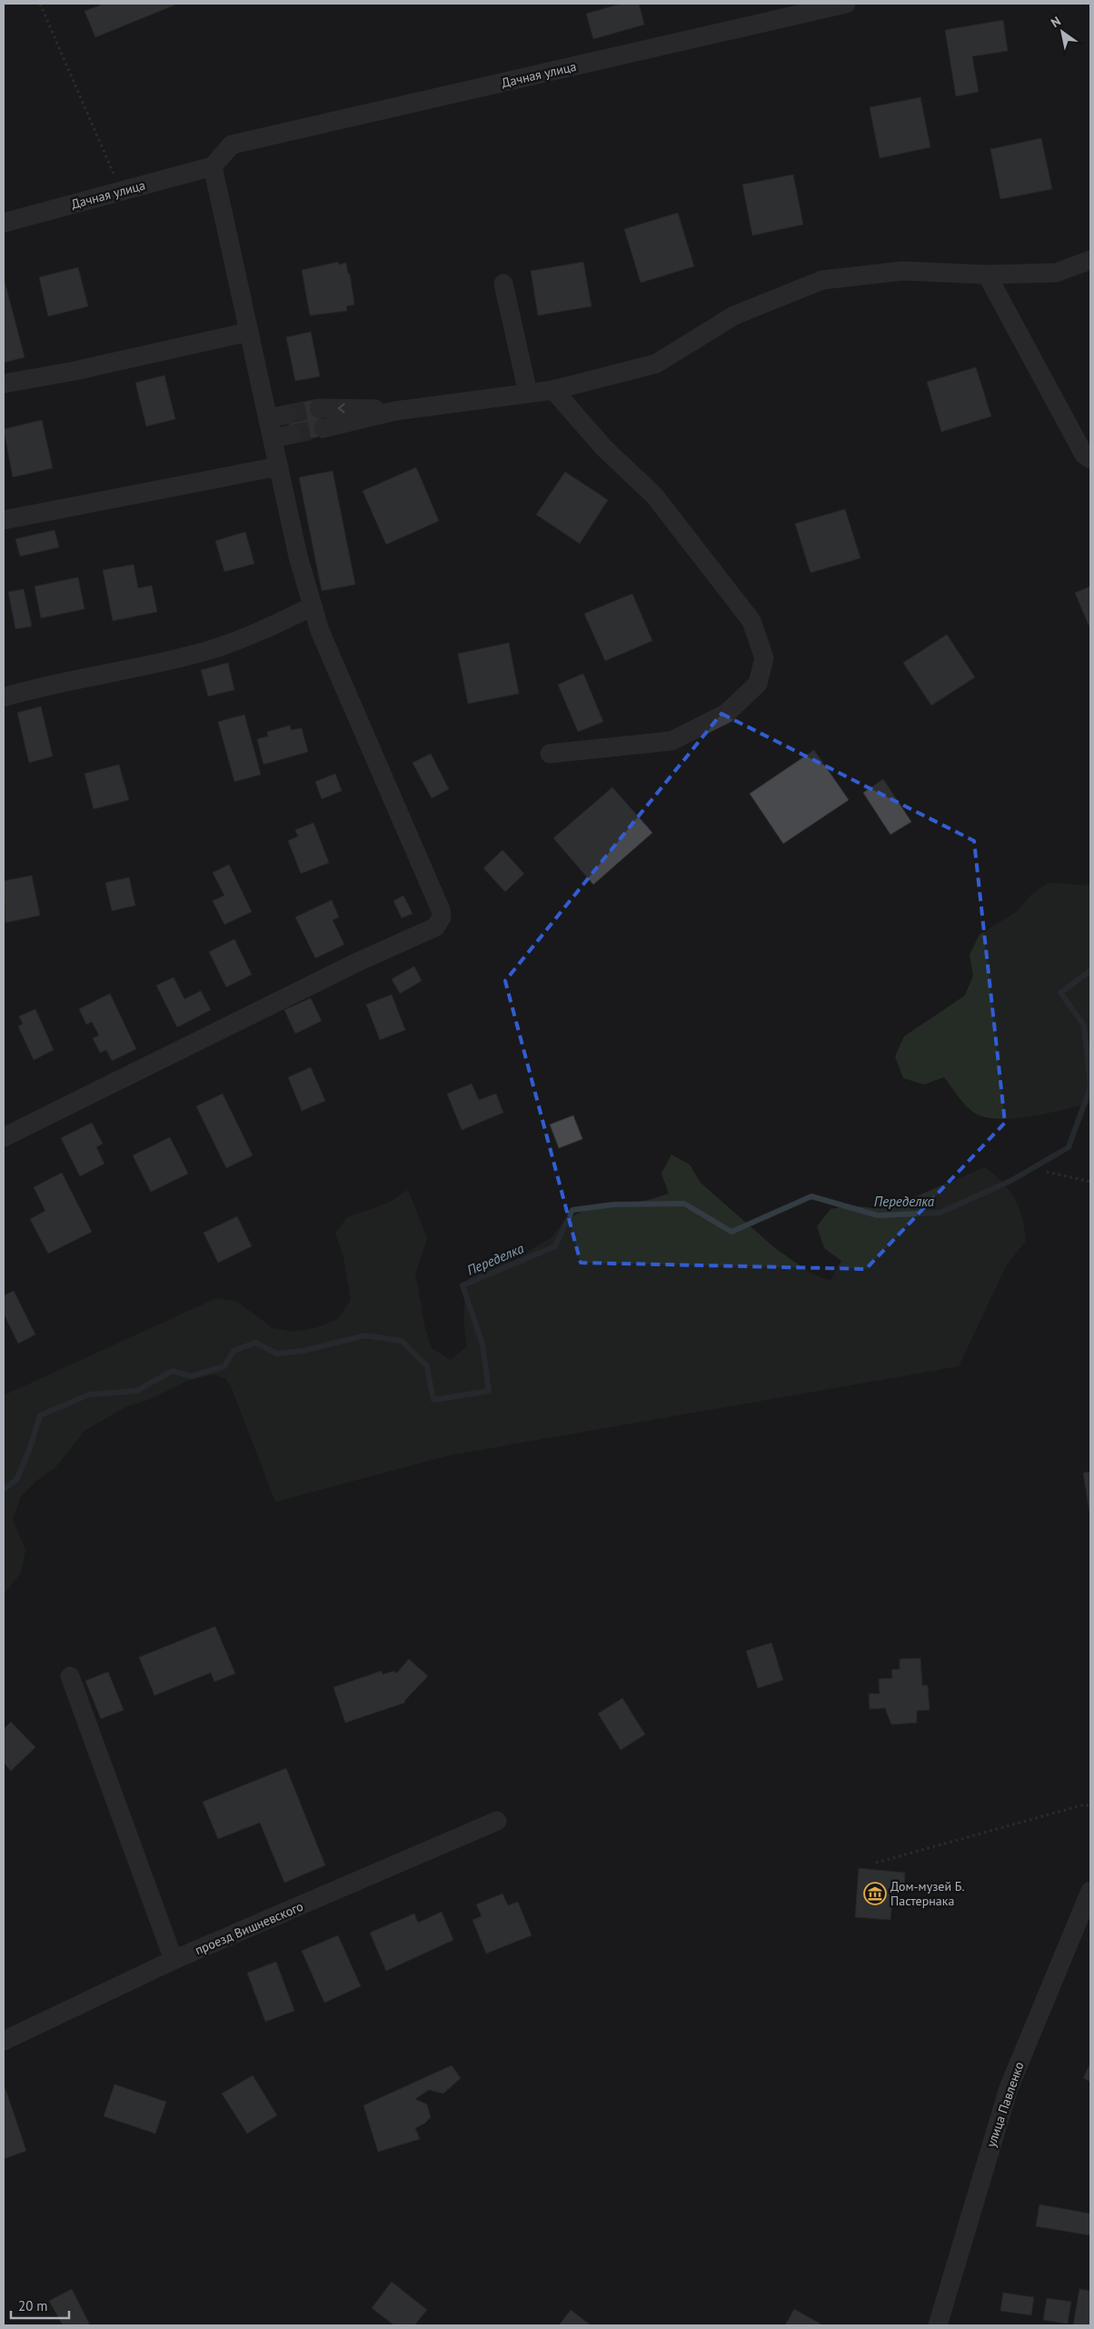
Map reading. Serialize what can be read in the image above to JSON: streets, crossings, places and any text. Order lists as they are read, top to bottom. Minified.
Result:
{"streets":{"street":["Дачная улица","проезд Вишневского","улица Павленко"]},"water":["Переделка"],"places":{"museum":["Дом-музей Б. Пастернака"]},"scale_bar":"20 m","north":"top left"}
